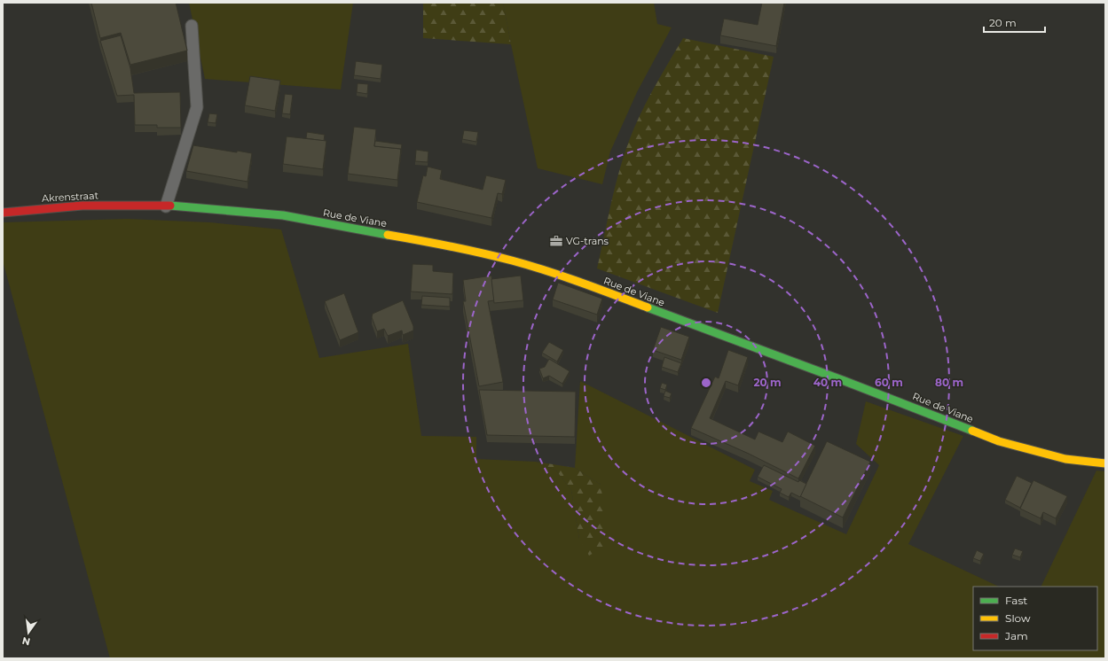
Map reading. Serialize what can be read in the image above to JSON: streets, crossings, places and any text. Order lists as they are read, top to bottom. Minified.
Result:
{"streets":{"street":["Akrenstraat","Rue de Viane"]},"crossings":[["Akrenstraat","Rue de Viane"]],"places":{"office":["VG-trans"]},"legend":["Fast","Slow","Jam"],"scale_bar":"20 m","north":"bottom","rings":["20 m","40 m","60 m","80 m"]}
